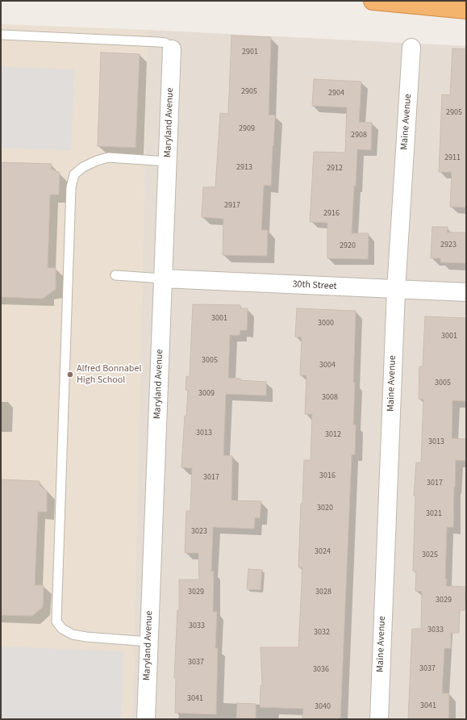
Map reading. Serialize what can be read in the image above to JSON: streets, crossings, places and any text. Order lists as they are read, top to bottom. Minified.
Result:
{"streets":{"street":["Maine Avenue","Maryland Avenue","30th Street"]},"crossings":[["Maine Avenue","30th Street"],["Maryland Avenue","30th Street"]],"places":["Alfred Bonnabel High School"],"house_numbers":["2901","2905","2904","2905","2909","2908","2911","2913","2912","2917","2916","2923","2920","3001","3000","3001","3005","3004","3005","3009","3008","3013","3012","3013","3016","3017","3017","3020","3021","3023","3024","3025","3029","3028","3029","3033","3033","3032","3037","3037","3036","3041","3041","3040"]}
